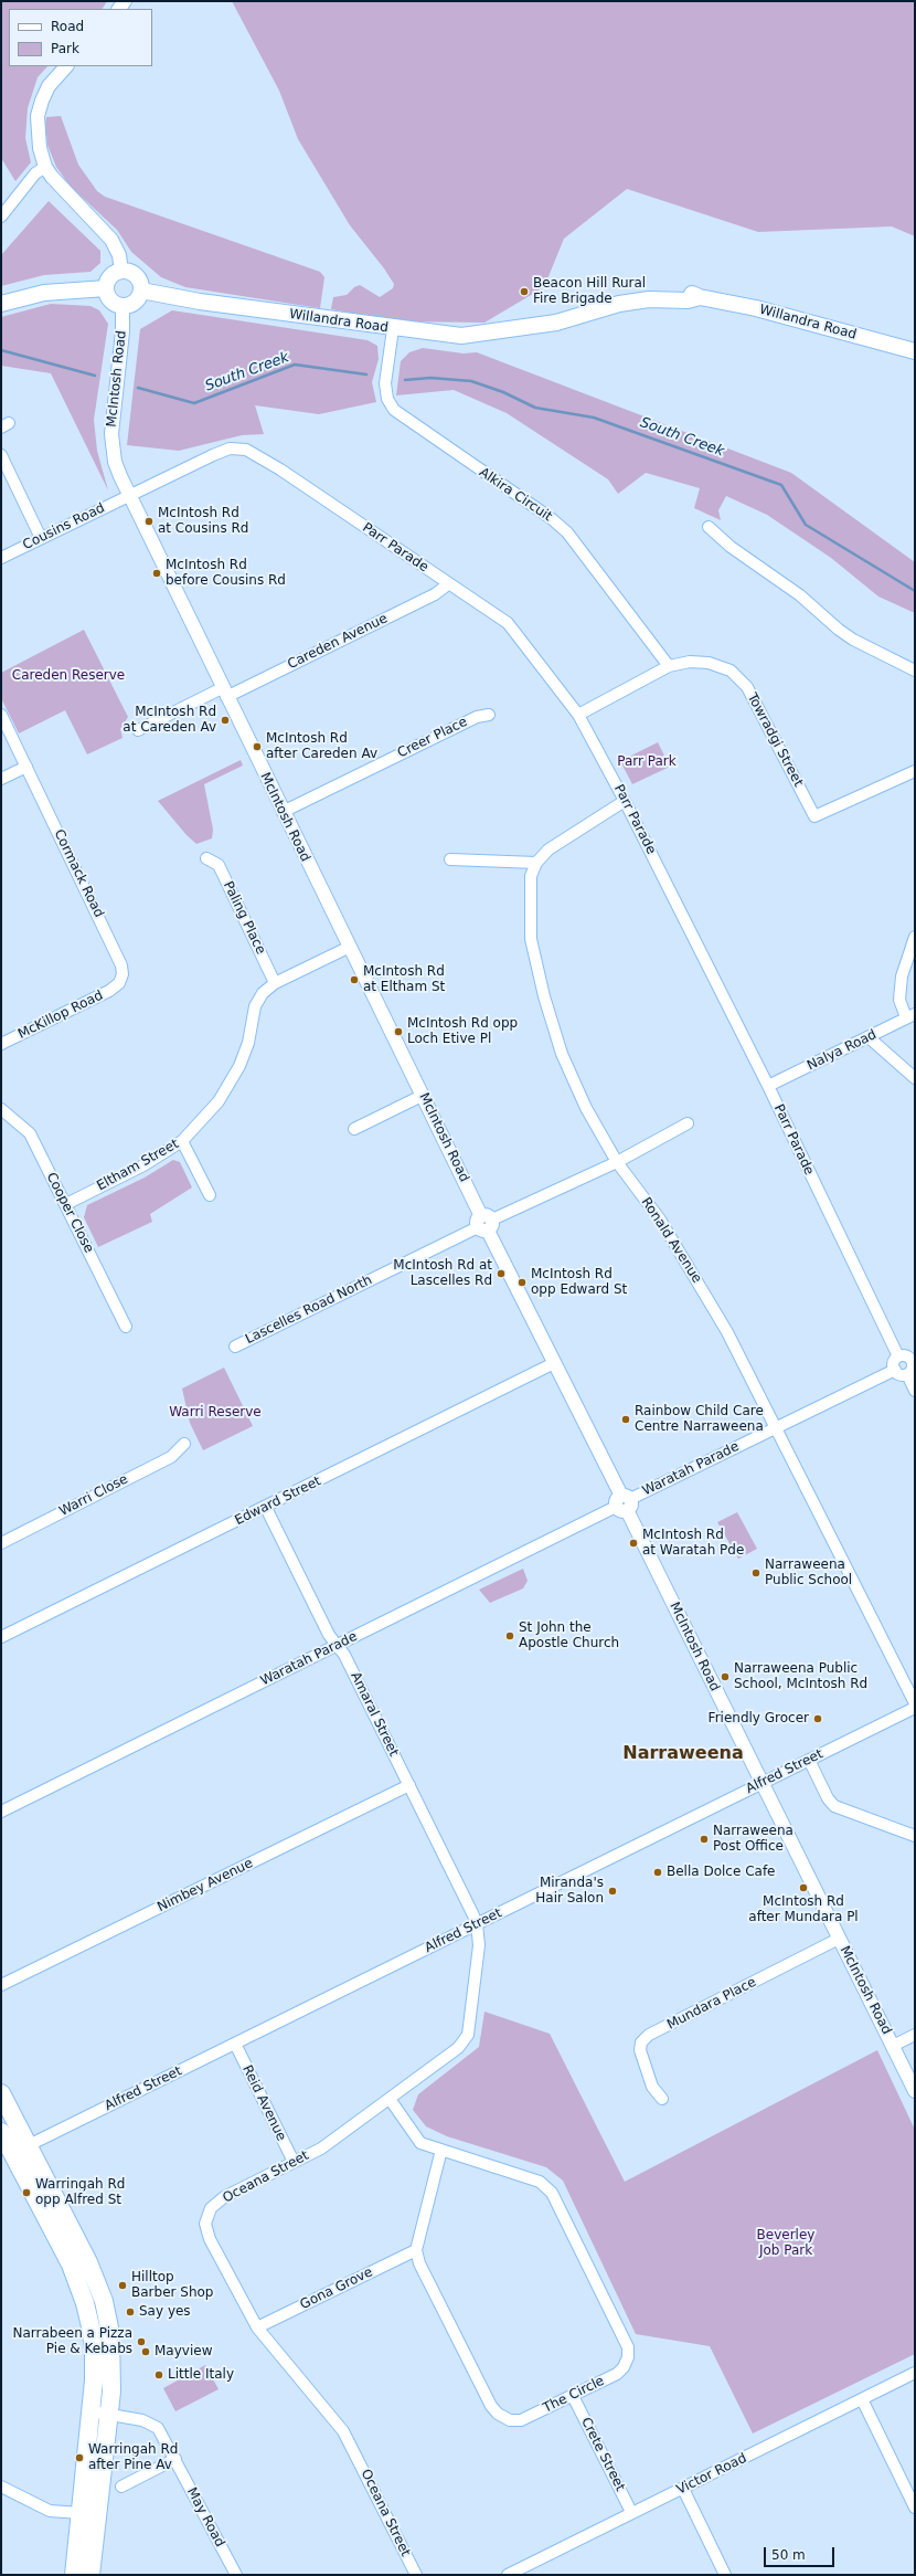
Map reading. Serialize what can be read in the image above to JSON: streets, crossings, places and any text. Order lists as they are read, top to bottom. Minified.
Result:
{"streets":{"main road":["Willandra Road"],"street":["McIntosh Road","Alkira Circuit","Cousins Road","Parr Parade","Careden Avenue","Creer Place","Towradgi Street","Cormack Road","Paling Place","McKillop Road","Nalya Road","Eltham Street","Cooper Close","Ronald Avenue","Lascelles Road North","Waratah Parade","Warri Close","Edward Street","Amaral Street","Alfred Street","Nimbey Avenue","Mundara Place","Reid Avenue","Oceana Street","Gona Grove","The Circle","Crete Street","Victor Road","May Road"]},"crossings":[["Willandra Road","McIntosh Road"],["Willandra Road","Alkira Circuit"],["McIntosh Road","Cousins Road"],["McIntosh Road","Parr Parade"],["McIntosh Road","Careden Avenue"],["McIntosh Road","Creer Place"],["McIntosh Road","Eltham Street"],["McIntosh Road","Lascelles Road North"],["McIntosh Road","Waratah Parade"],["McIntosh Road","Edward Street"],["McIntosh Road","Alfred Street"],["McIntosh Road","Mundara Place"],["Alkira Circuit","Towradgi Street"],["Cousins Road","Parr Parade"],["Parr Parade","Careden Avenue"],["Parr Parade","Towradgi Street"],["Parr Parade","Nalya Road"],["Parr Parade","Waratah Parade"],["Cormack Road","McKillop Road"],["Paling Place","Eltham Street"],["Eltham Street","Cooper Close"],["Ronald Avenue","Lascelles Road North"],["Ronald Avenue","Waratah Parade"],["Waratah Parade","Amaral Street"],["Edward Street","Amaral Street"],["Amaral Street","Alfred Street"],["Amaral Street","Nimbey Avenue"],["Amaral Street","Oceana Street"],["Alfred Street","Reid Avenue"],["Alfred Street","Oceana Street"],["Reid Avenue","Oceana Street"],["Oceana Street","Gona Grove"],["Oceana Street","The Circle"],["Gona Grove","The Circle"],["The Circle","Crete Street"],["Crete Street","Victor Road"]],"districts":["Narraweena"],"water":["South Creek"],"parks":["Careden Reserve","Parr Park","Warri Reserve","Beverley Job Park"],"places":["Beacon Hill Rural Fire Brigade","McIntosh Rd at Cousins Rd","McIntosh Rd before Cousins Rd","McIntosh Rd at Careden Av","McIntosh Rd after Careden Av","McIntosh Rd at Eltham St","McIntosh Rd opp Loch Etive Pl","McIntosh Rd at Lascelles Rd","McIntosh Rd opp Edward St","Rainbow Child Care Centre Narraweena","McIntosh Rd at Waratah Pde","Narraweena Public School","St John the Apostle Church","Narraweena Public School, McIntosh Rd","Friendly Grocer","Narraweena Post Office","Bella Dolce Cafe","McIntosh Rd after Mundara Pl","Miranda's Hair Salon","Warringah Rd opp Alfred St","Hilltop Barber Shop","Say yes","Narrabeen a Pizza Pie & Kebabs","Mayview","Little Italy","Warringah Rd after Pine Av"],"legend":["Road","Park"],"scale_bar":"50 m"}
